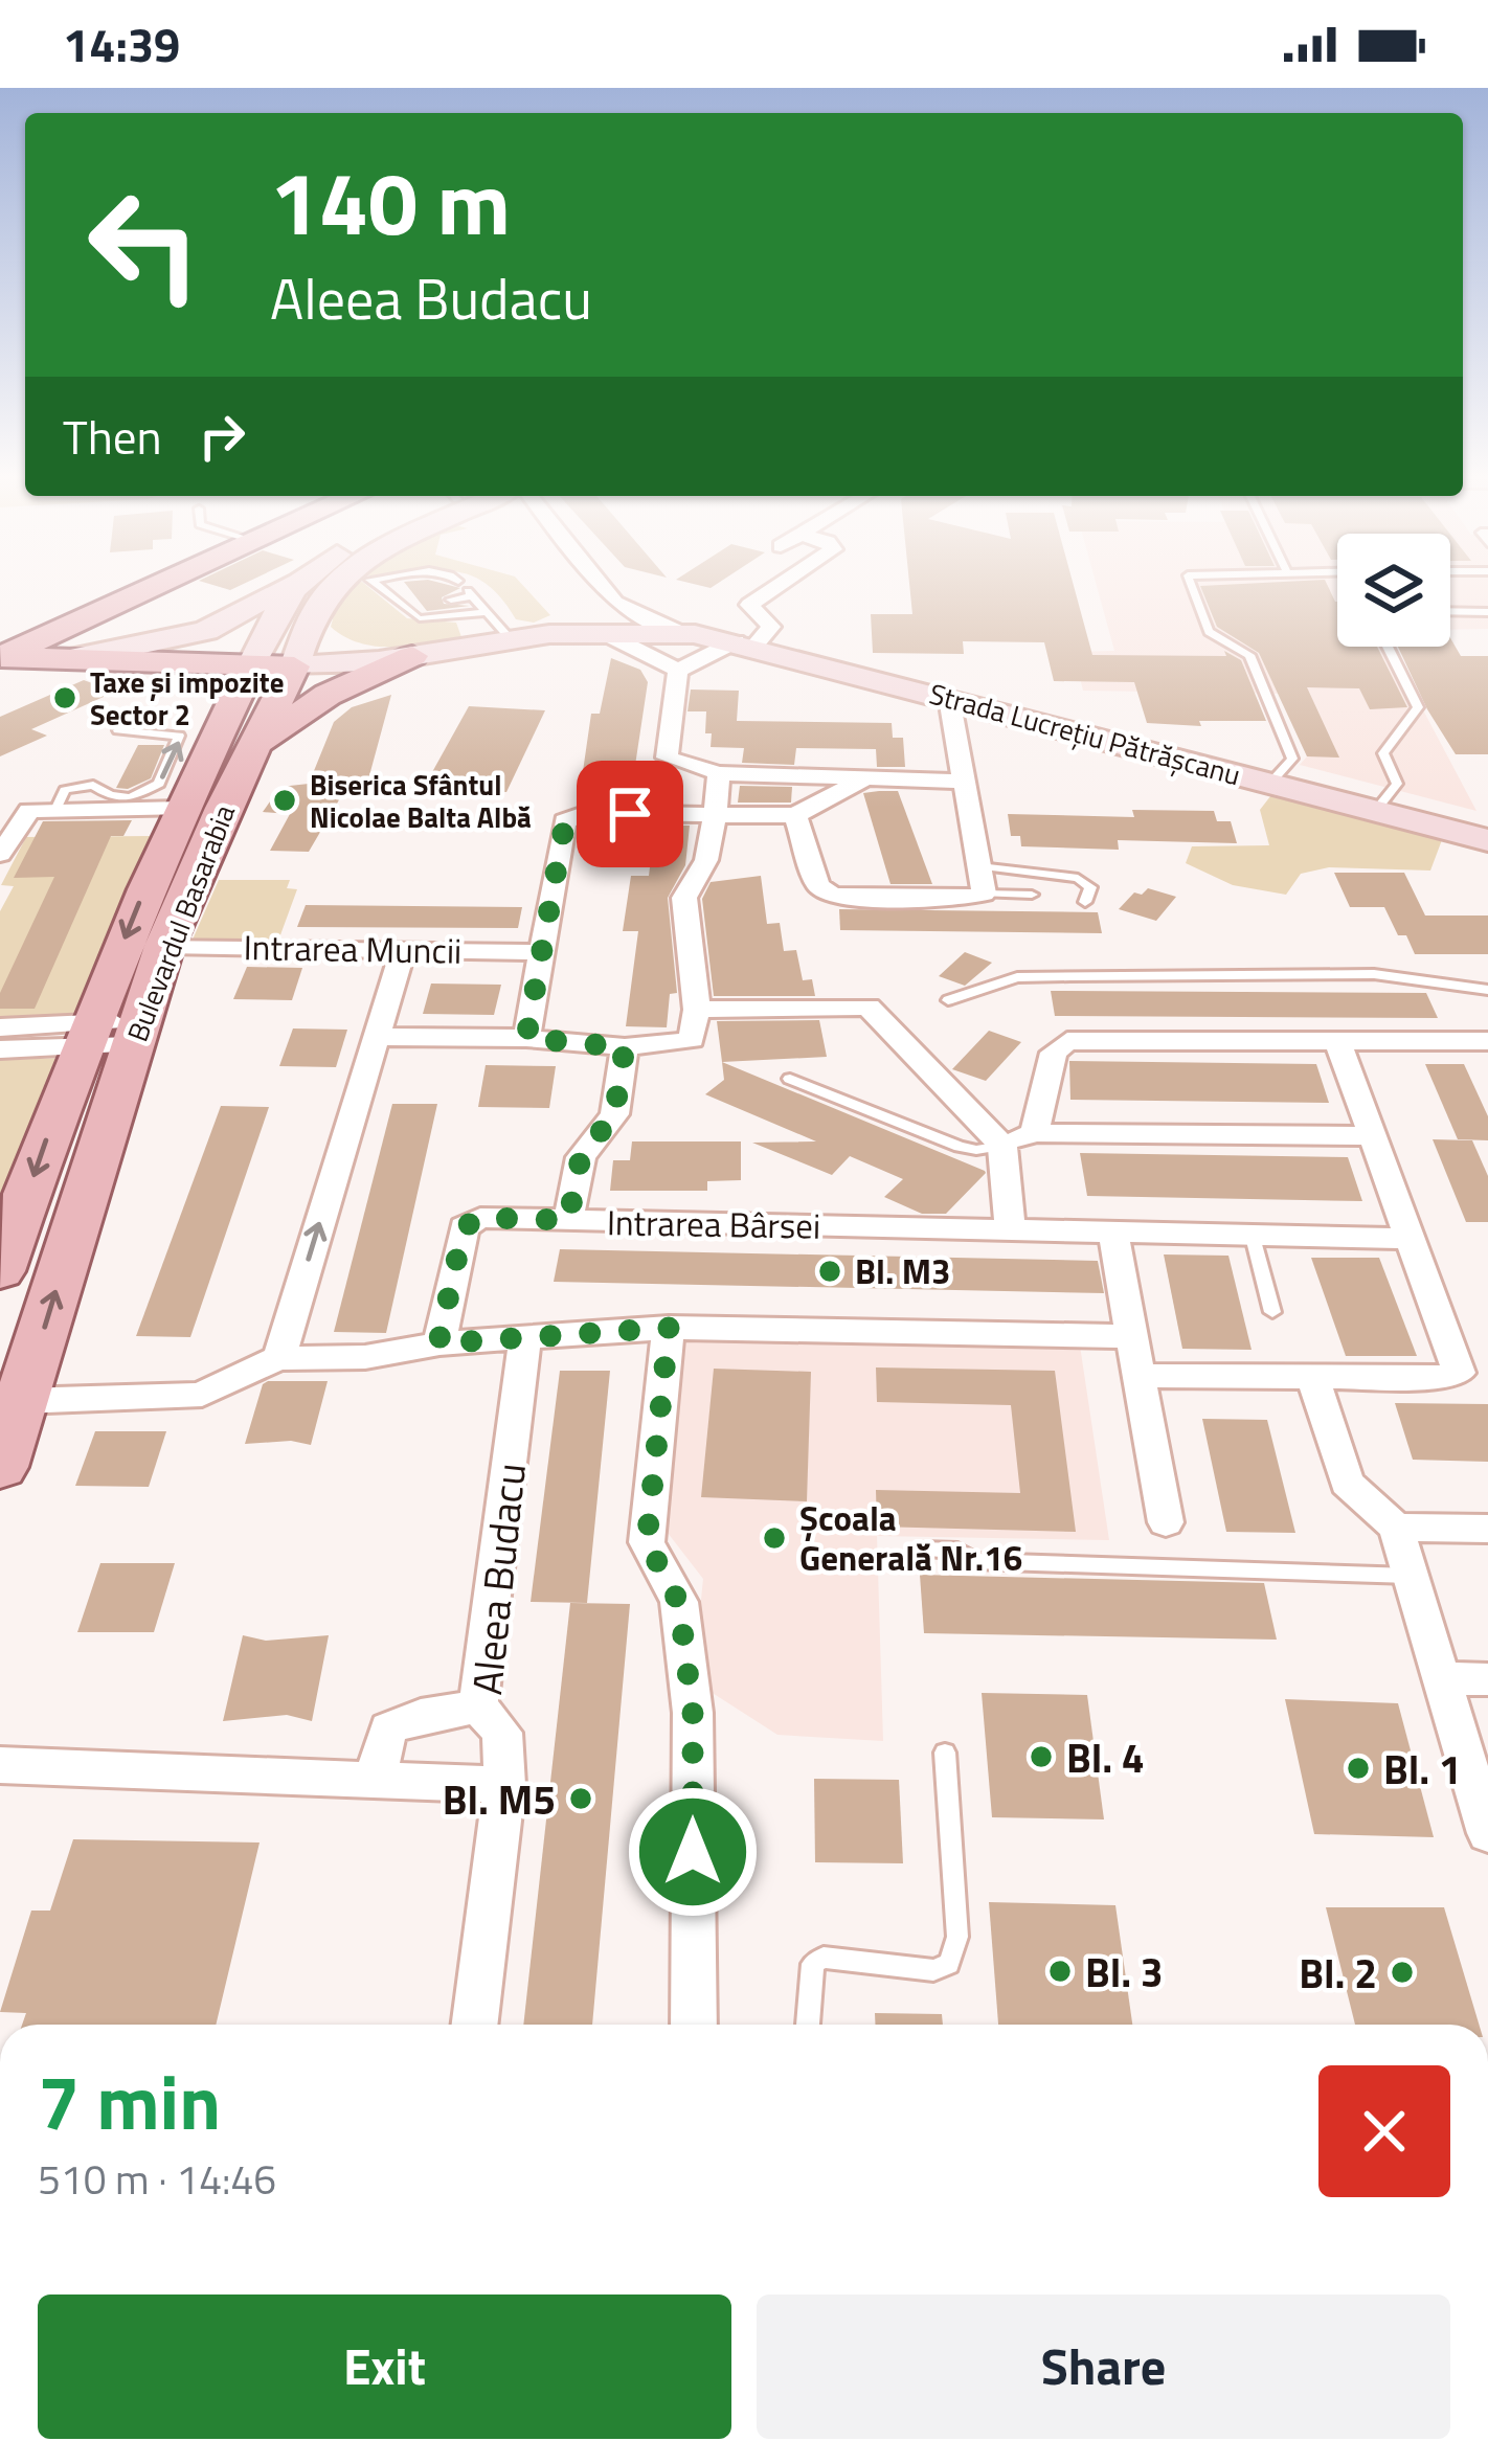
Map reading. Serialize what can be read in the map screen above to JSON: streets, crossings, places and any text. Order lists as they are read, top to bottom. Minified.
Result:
{"streets":{"main road":["Strada Lucrețiu Pătrășcanu","Bulevardul Basarabia"],"street":["Intrarea Muncii","Intrarea Bârsei","Aleea Budacu"]},"crossings":[["Strada Lucrețiu Pătrășcanu","Bulevardul Basarabia"],["Bulevardul Basarabia","Intrarea Muncii"]],"places":["Taxe și impozite Sector 2","Biserica Sfântul Nicolae Balta Albă","Bl. M3","Școala Generală Nr.16","Bl. 4","Bl. 1","Bl. M5","Bl. 3","Bl. 2"],"page":{"status":"14:39","turn":["140 m","Aleea Budacu"],"then":"Then","heading":["7 min","510 m · 14:46"],"buttons":["Exit","Share"]}}
